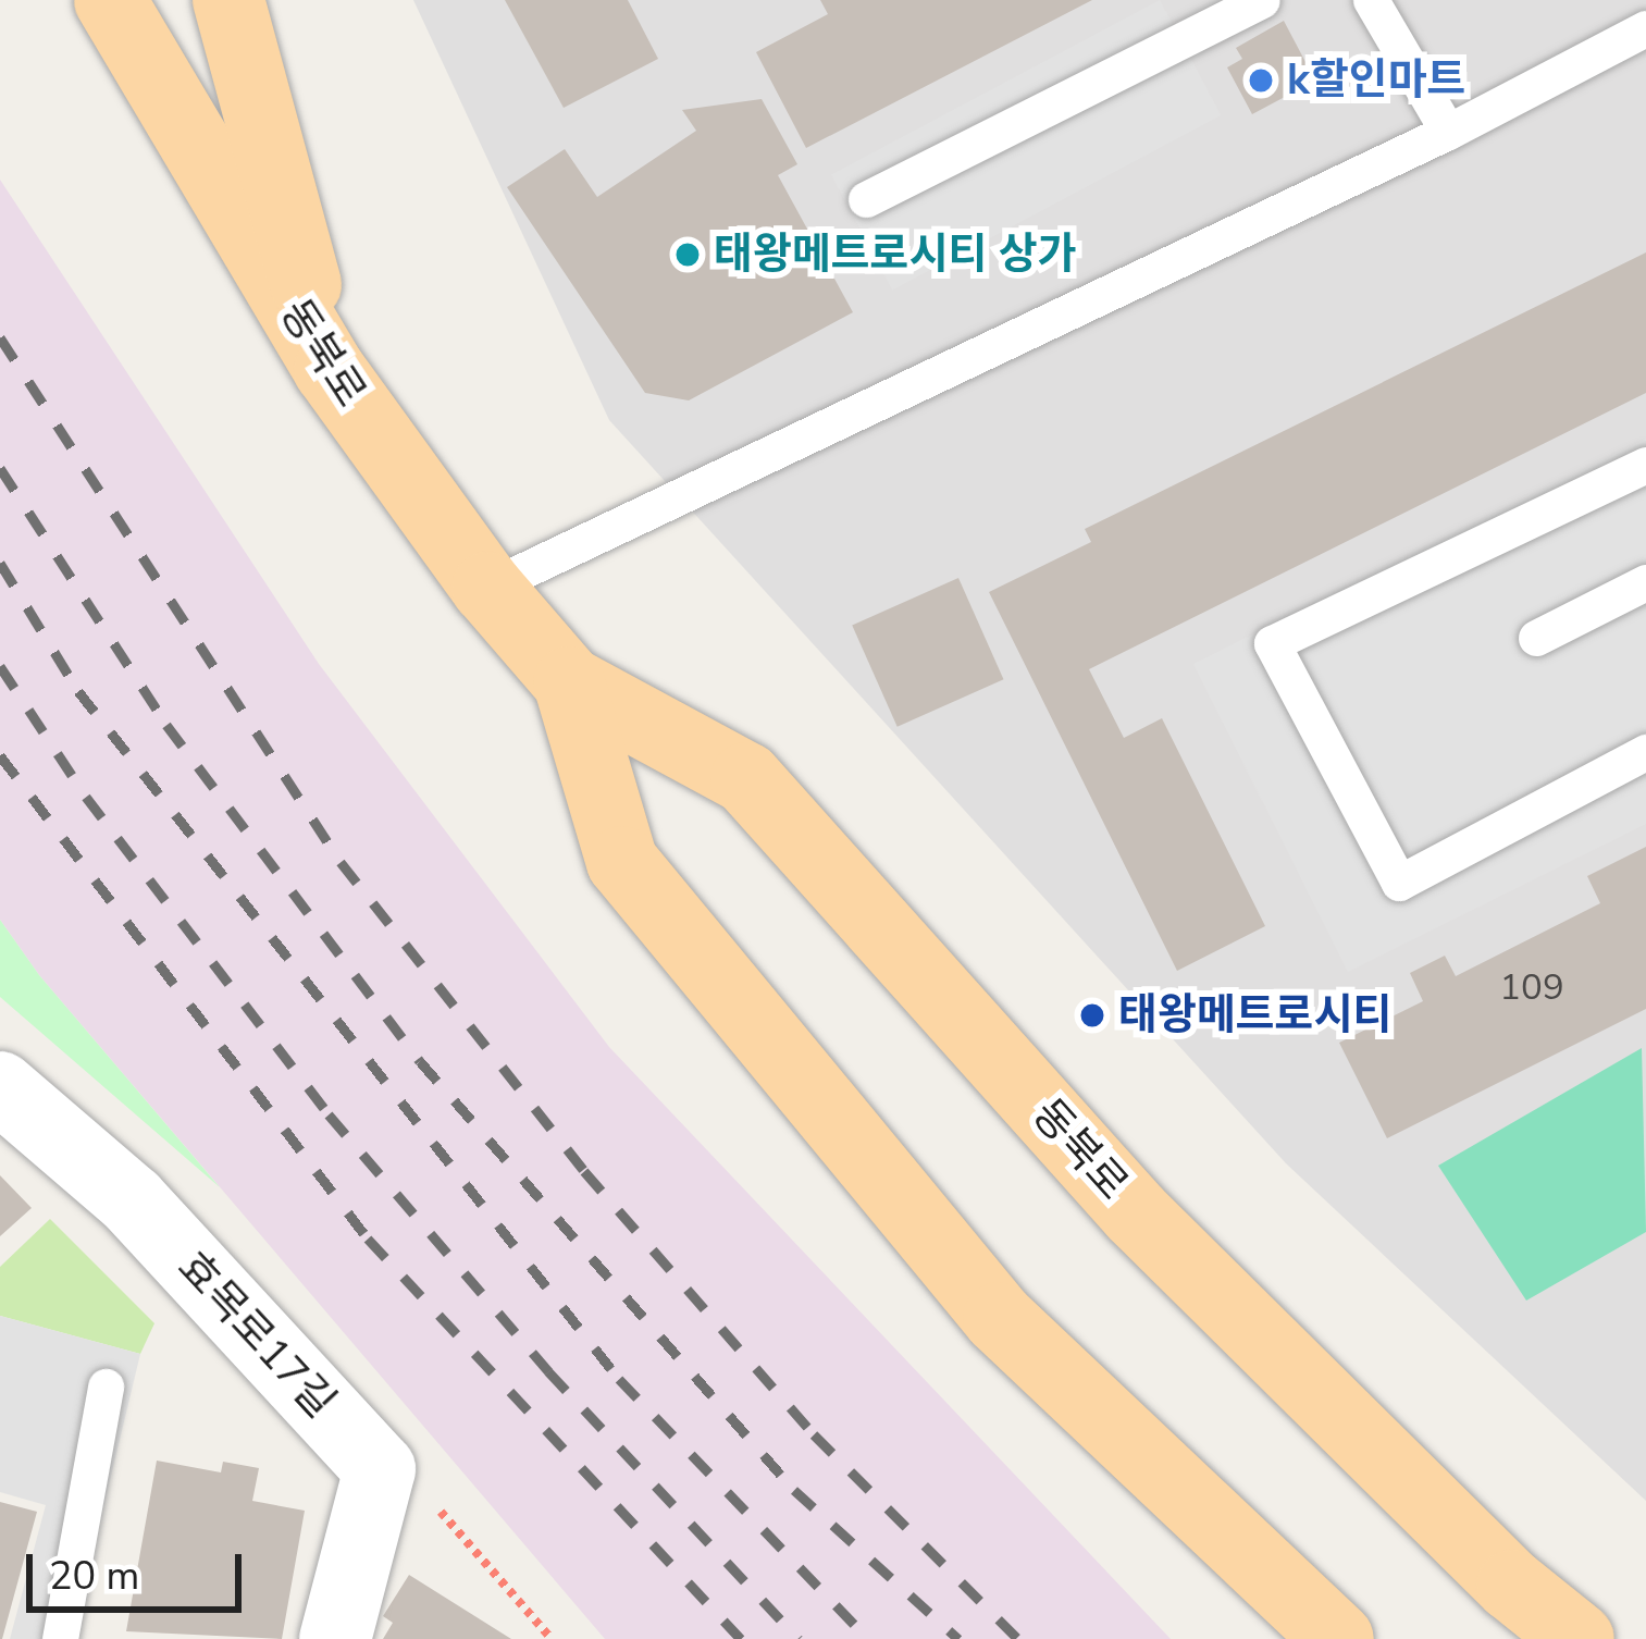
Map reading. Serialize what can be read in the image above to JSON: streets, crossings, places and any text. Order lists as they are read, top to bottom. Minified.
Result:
{"streets":{"main road":["동북로"],"street":["효목로17길"]},"places":["k할인마트","태왕메트로시티 상가","태왕메트로시티"],"house_numbers":["109"],"scale_bar":"20 m"}
